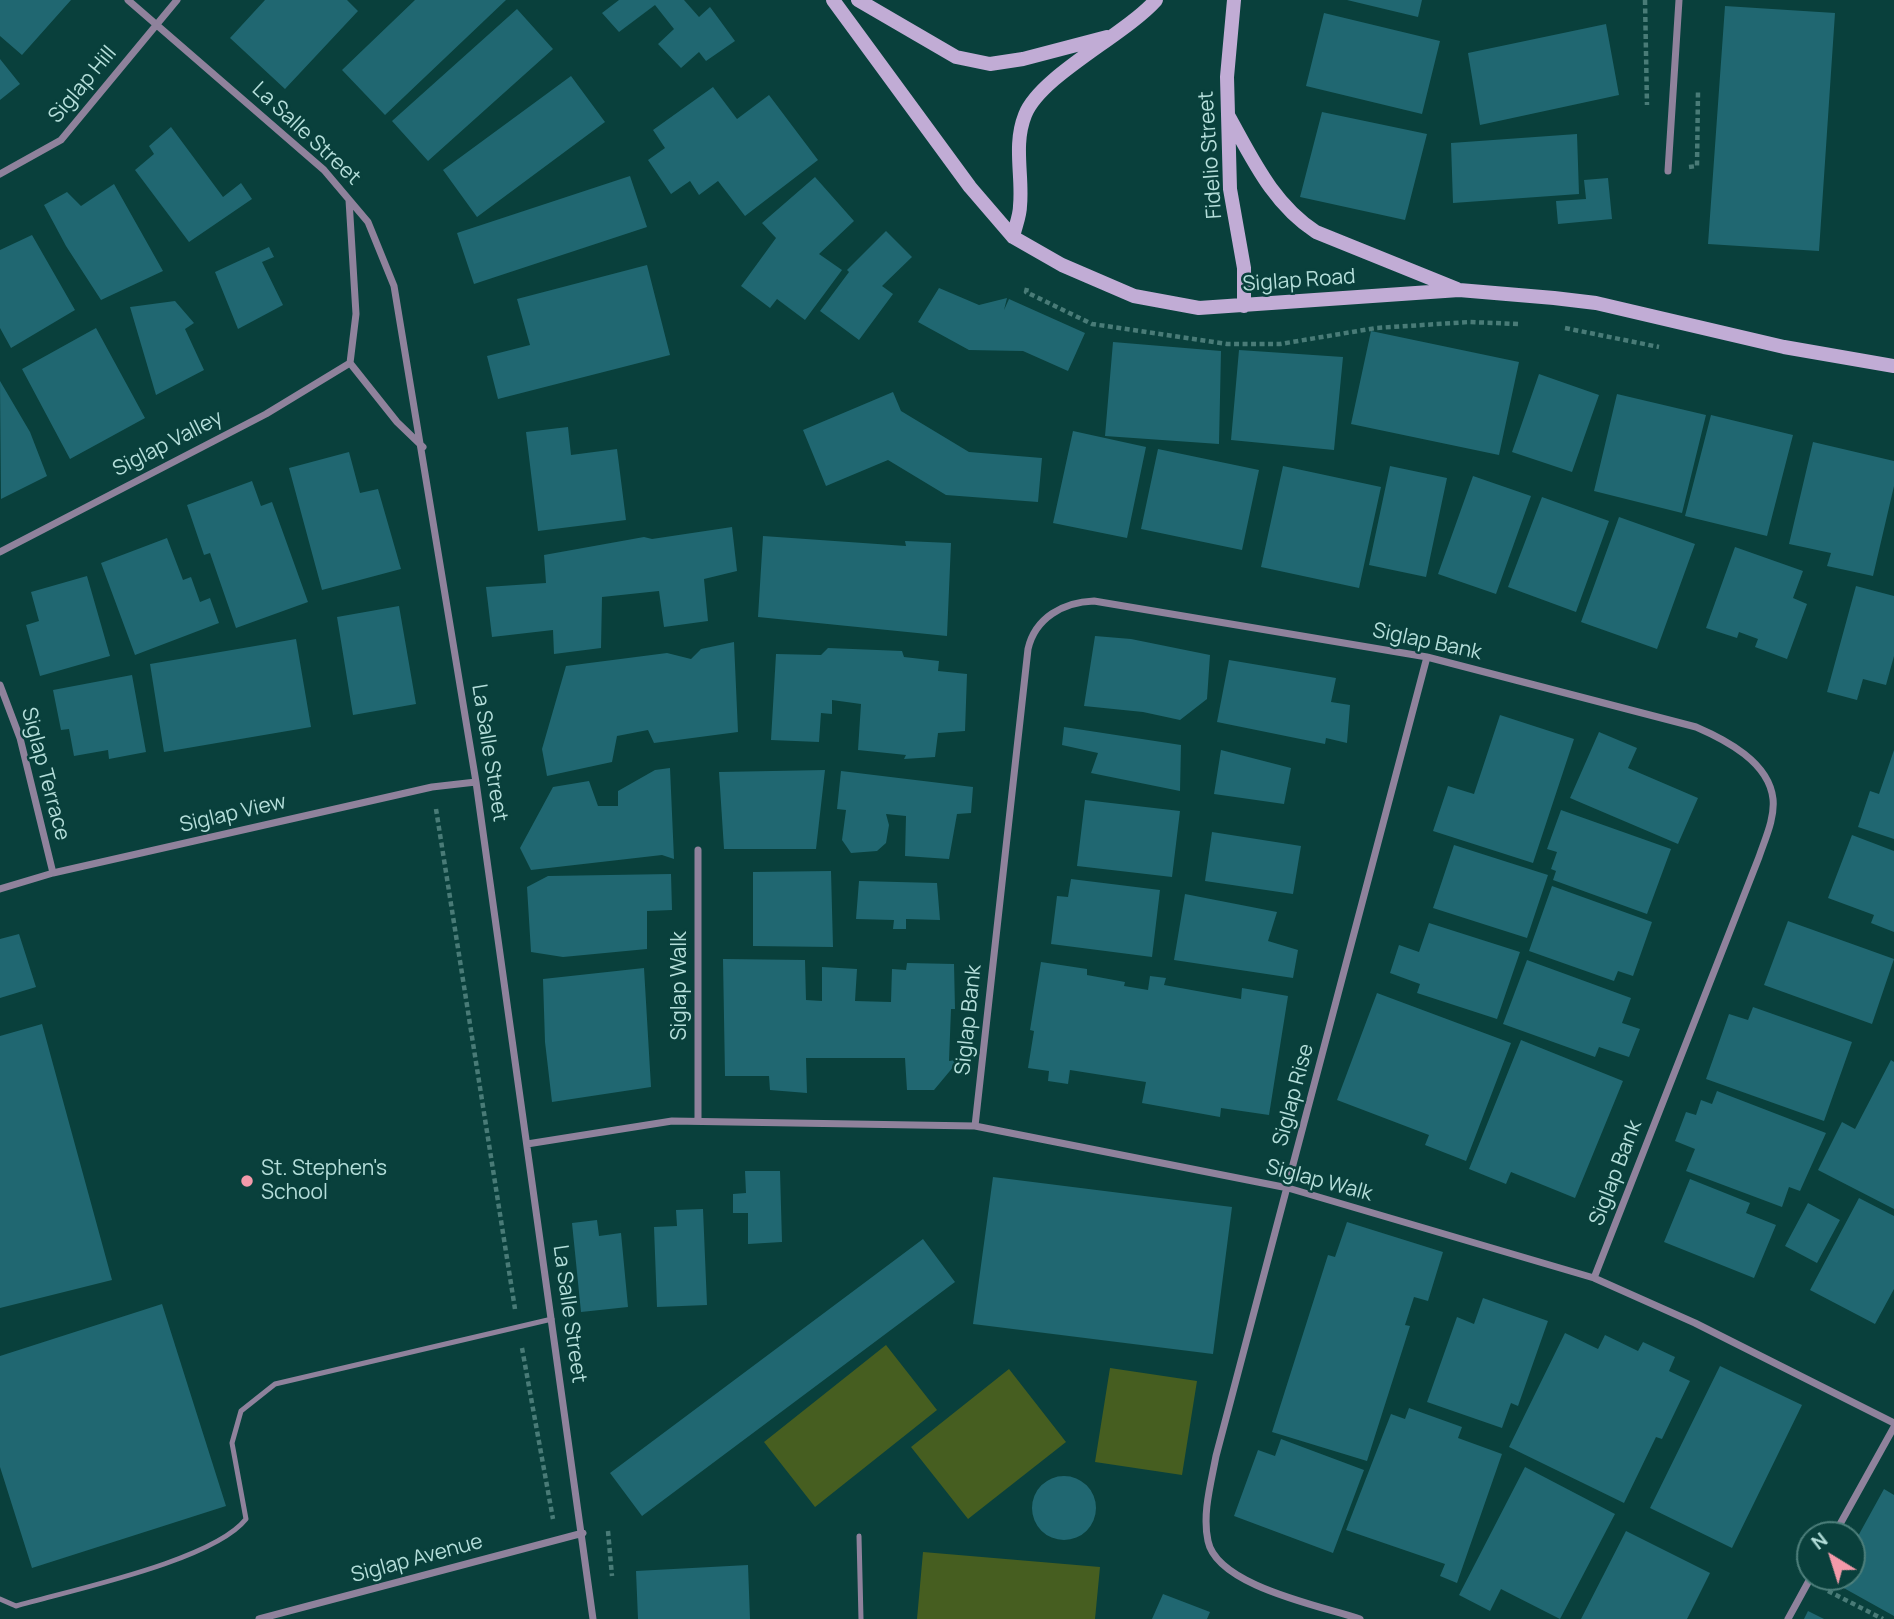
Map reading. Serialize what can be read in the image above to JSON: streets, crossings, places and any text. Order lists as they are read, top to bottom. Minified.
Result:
{"streets":{"main road":["Fidelio Street","Siglap Road"],"street":["Siglap Hill","La Salle Street","Siglap Valley","Siglap Bank","Siglap Terrace","Siglap View","Siglap Walk","Siglap Rise","Siglap Avenue"]},"crossings":[["Siglap Hill","La Salle Street"],["La Salle Street","Siglap View"],["La Salle Street","Siglap Walk"],["La Salle Street","Siglap Avenue"],["Fidelio Street","Siglap Road"],["Siglap Bank","Siglap Walk"],["Siglap Bank","Siglap Rise"],["Siglap Terrace","Siglap View"],["Siglap Walk","Siglap Rise"]],"places":["St. Stephen's School"],"north":"top left"}
